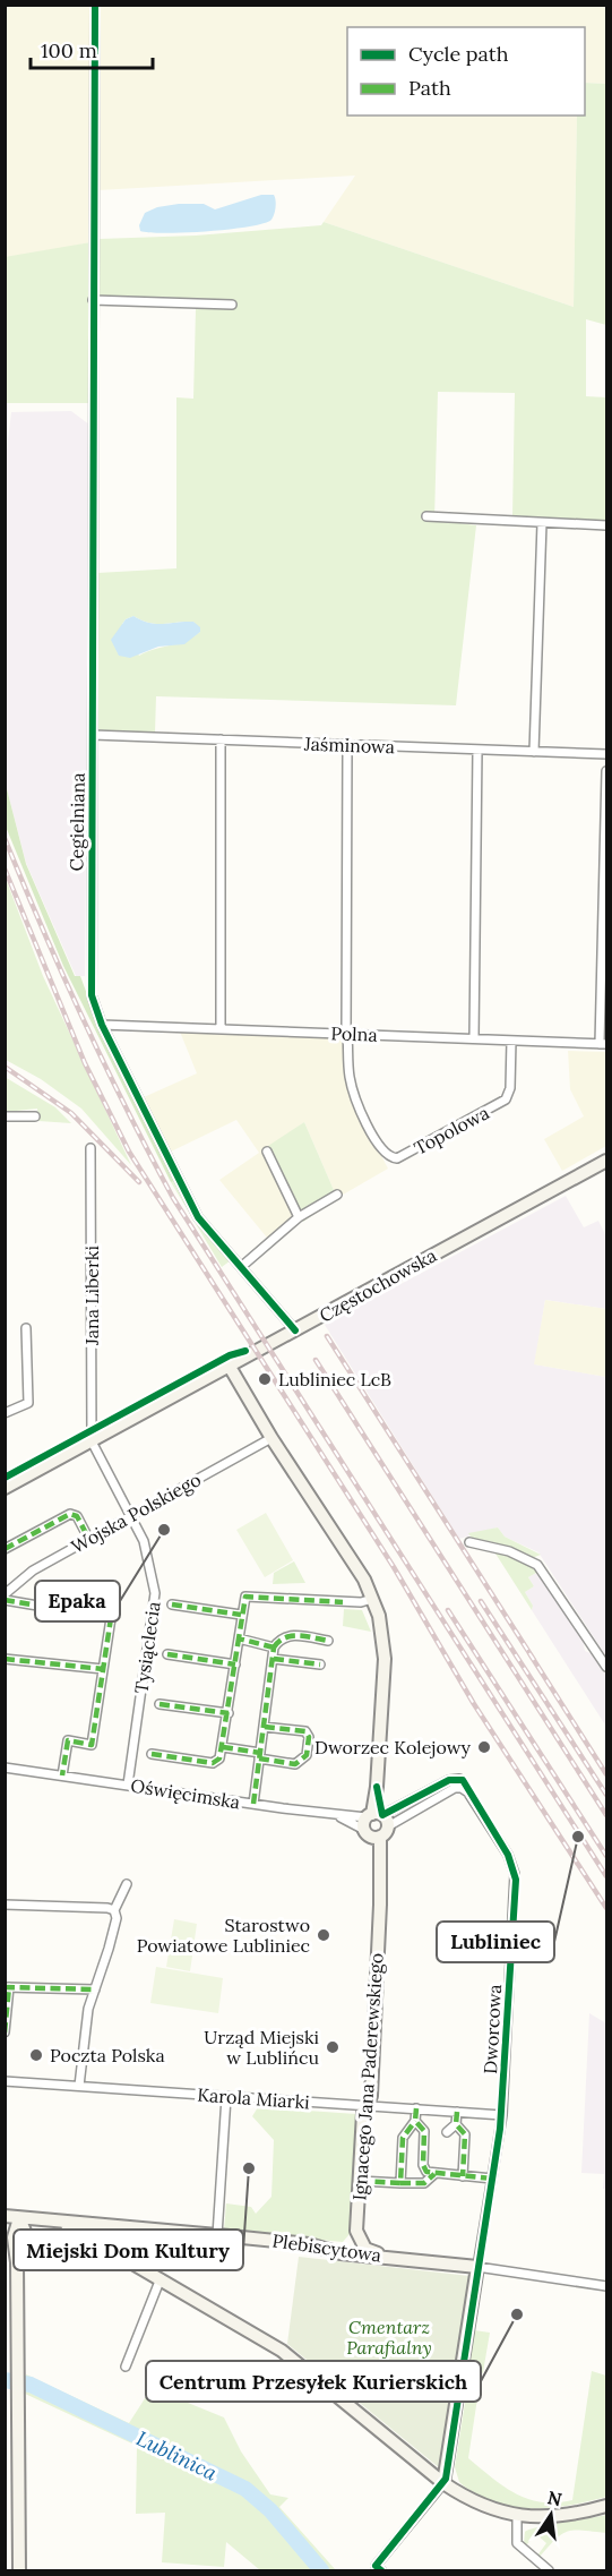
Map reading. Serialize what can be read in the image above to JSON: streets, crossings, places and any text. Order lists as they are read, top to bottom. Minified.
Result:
{"streets":{"street":["Jaśminowa","Cegielniana","Polna","Topolowa","Częstochowska","Jana Liberki","Wojska Polskiego","Tysiąclecia","Oświęcimska","Dworcowa","Ignacego Jana Paderewskiego","Karola Miarki","Plebiscytowa"]},"crossings":[["Jaśminowa","Cegielniana"],["Cegielniana","Polna"],["Cegielniana","Częstochowska"],["Polna","Topolowa"],["Częstochowska","Jana Liberki"],["Częstochowska","Tysiąclecia"],["Jana Liberki","Tysiąclecia"],["Wojska Polskiego","Tysiąclecia"],["Tysiąclecia","Oświęcimska"],["Dworcowa","Karola Miarki"],["Dworcowa","Plebiscytowa"],["Ignacego Jana Paderewskiego","Karola Miarki"]],"water":["Lublinica"],"parks":["Cmentarz Parafialny"],"places":["Lubliniec LcB","Epaka","Dworzec Kolejowy","Lubliniec","Starostwo Powiatowe Lubliniec","Urząd Miejski w Lublińcu","Poczta Polska","Miejski Dom Kultury","Centrum Przesyłek Kurierskich"],"legend":["Cycle path","Path"],"scale_bar":"100 m","north":"top"}
